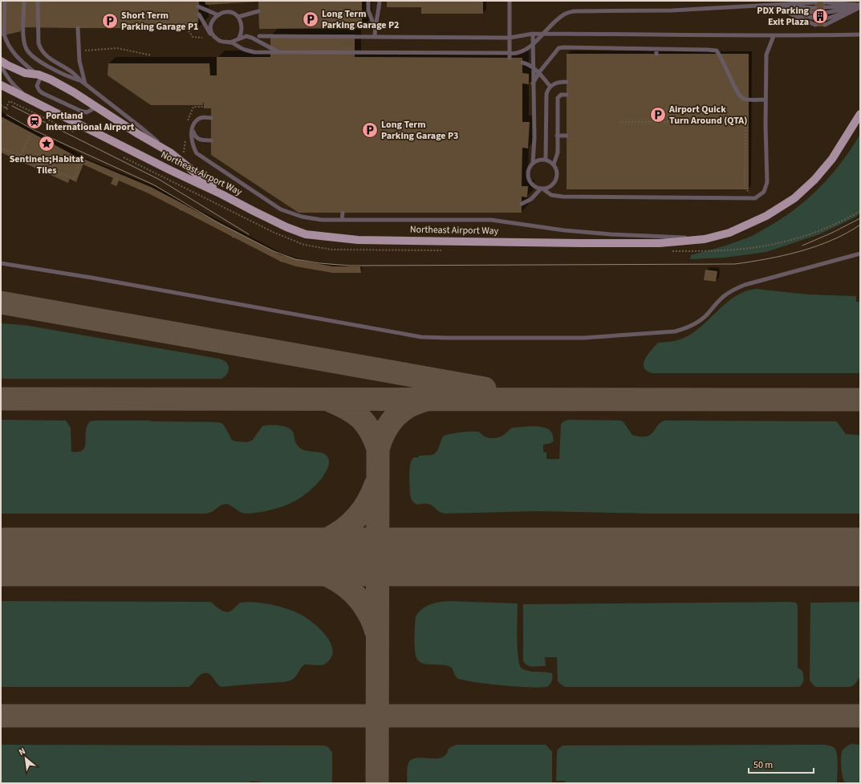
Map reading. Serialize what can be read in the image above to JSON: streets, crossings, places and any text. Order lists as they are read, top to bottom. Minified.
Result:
{"streets":{"main road":["Northeast Airport Way"]},"places":{"building":["PDX Parking Exit Plaza"],"parking":["Long Term Parking Garage P2","Short Term Parking Garage P1","Airport Quick Turn Around (QTA)","Long Term Parking Garage P3"],"station":["Portland International Airport"],"place":["Sentinels;Habitat Tiles"]},"scale_bar":"50 m","north":"top left"}
